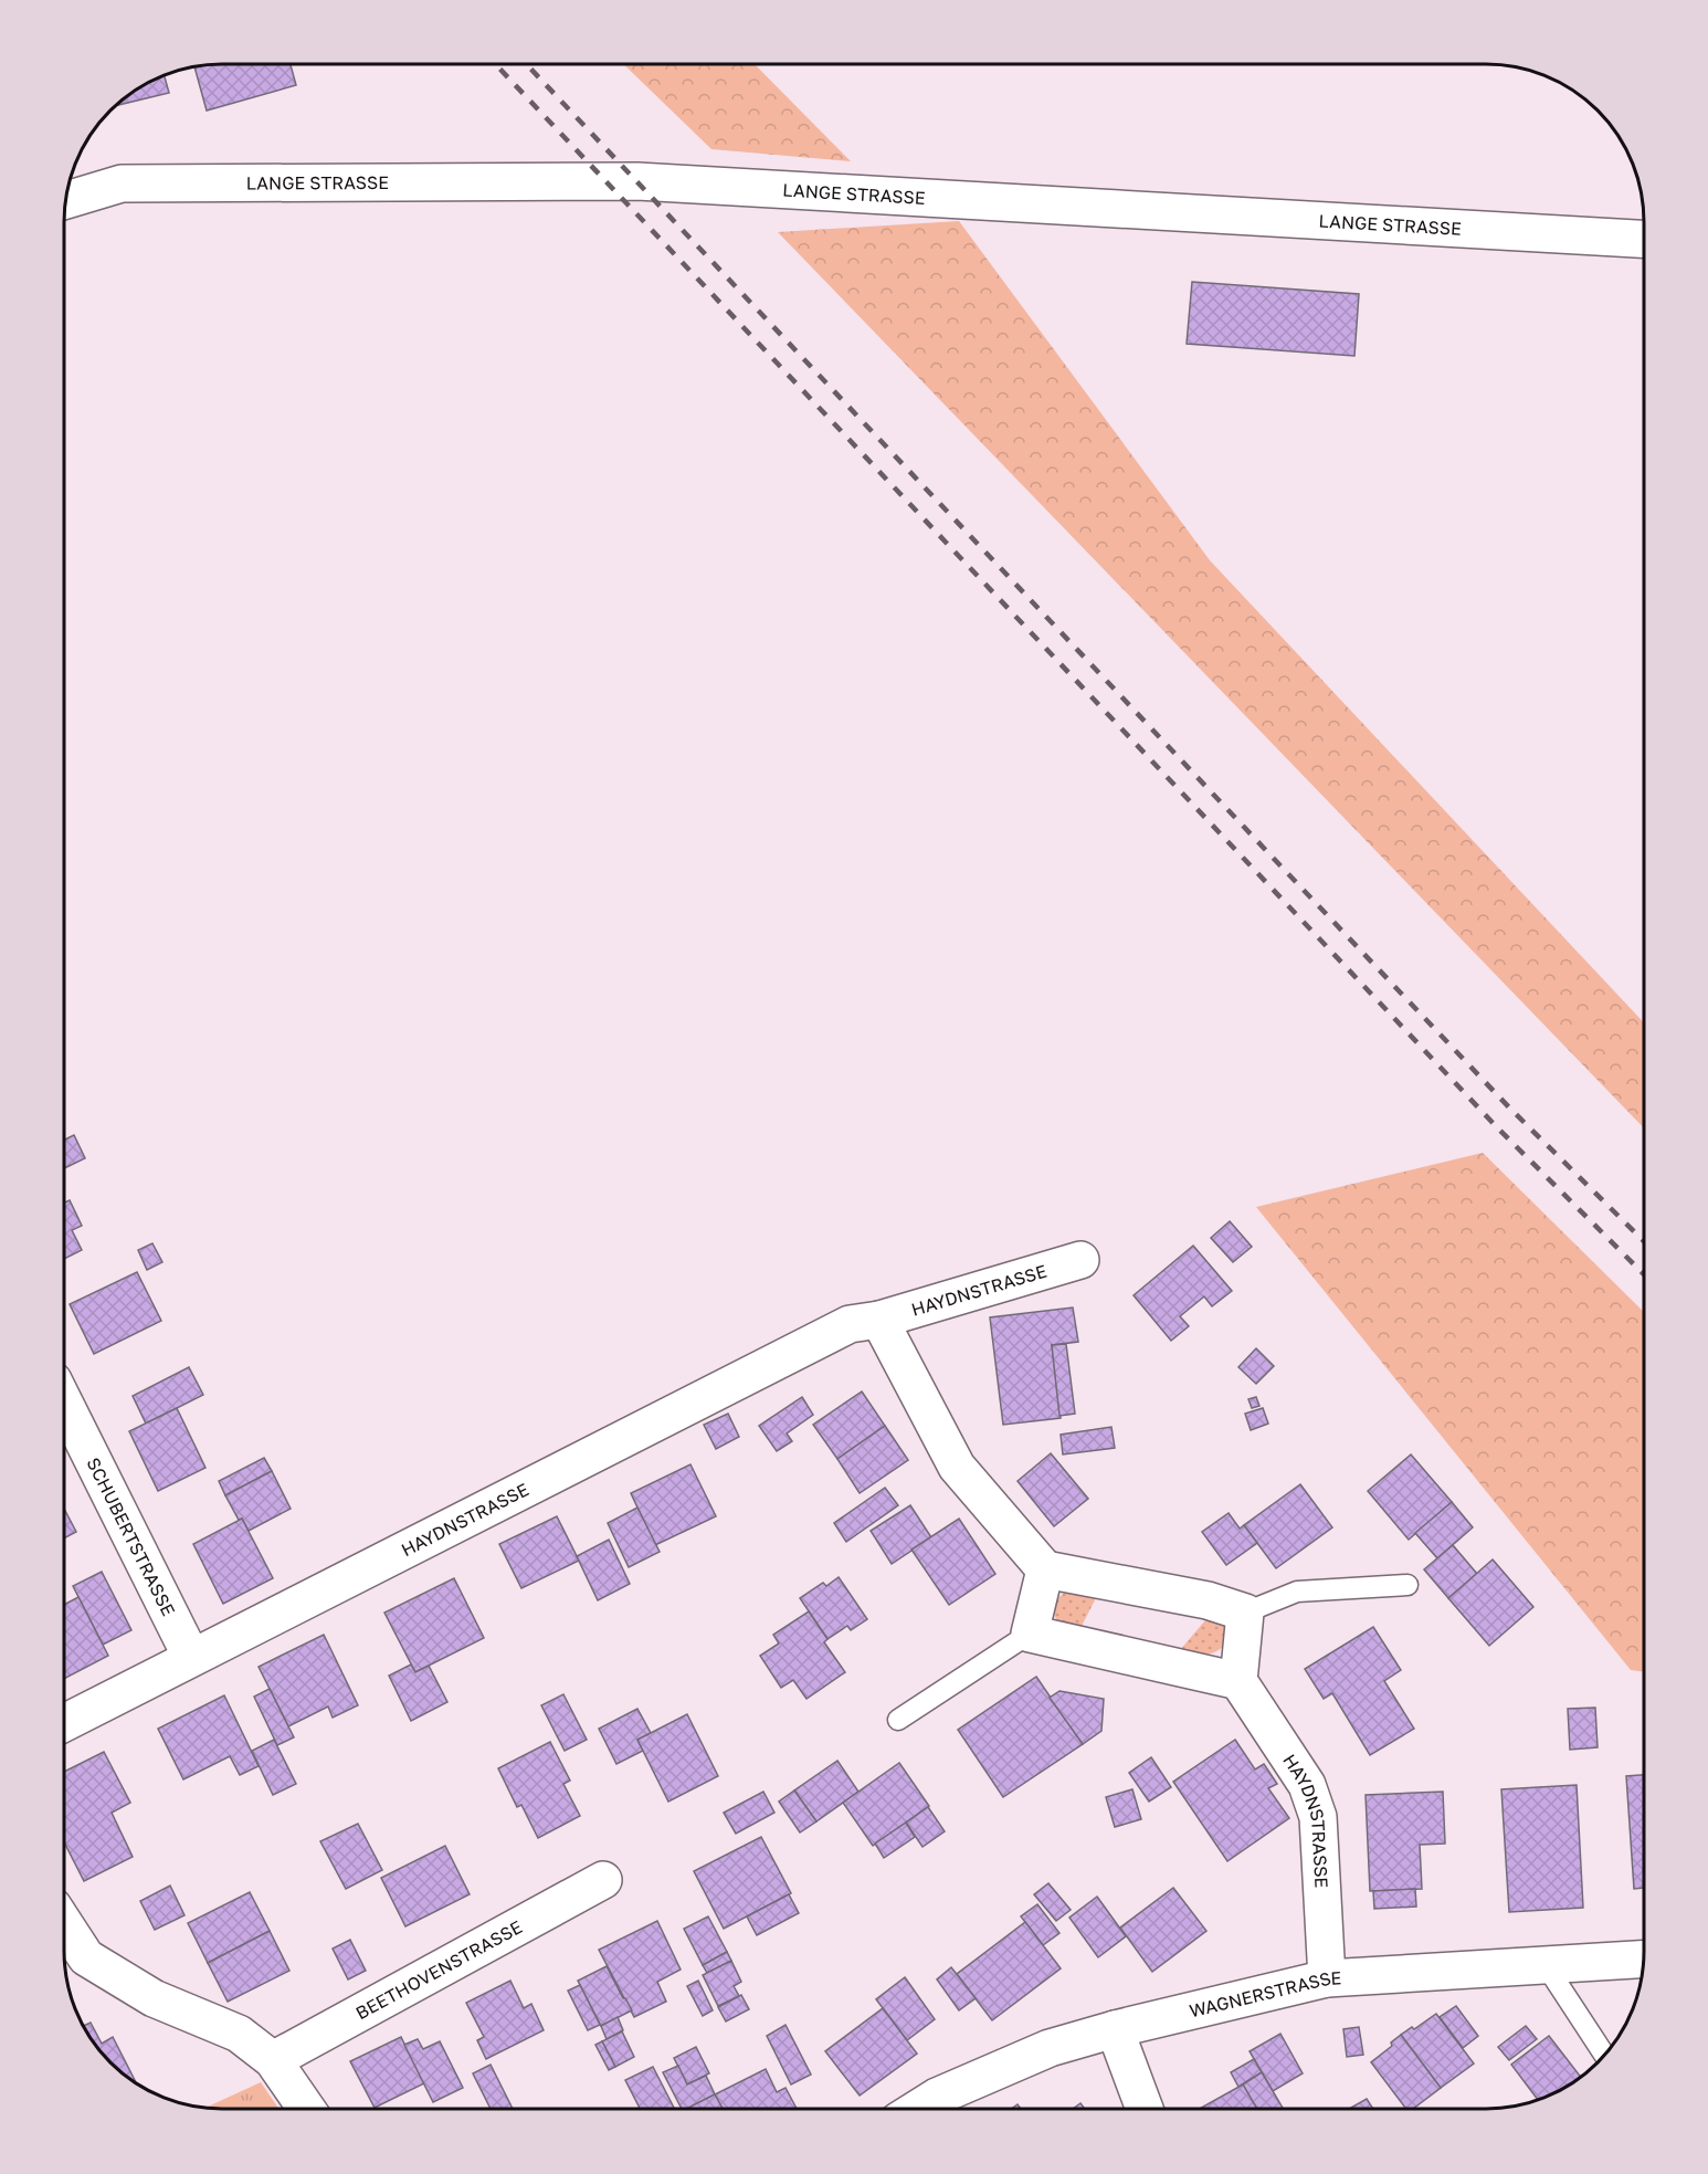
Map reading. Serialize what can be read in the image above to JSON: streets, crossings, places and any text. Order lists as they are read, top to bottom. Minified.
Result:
{"streets":{"street":["LANGE STRASSE","HAYDNSTRASSE","SCHUBERTSTRASSE","BEETHOVENSTRASSE","WAGNERSTRASSE"]},"crossings":[["HAYDNSTRASSE","SCHUBERTSTRASSE"],["HAYDNSTRASSE","WAGNERSTRASSE"]]}
